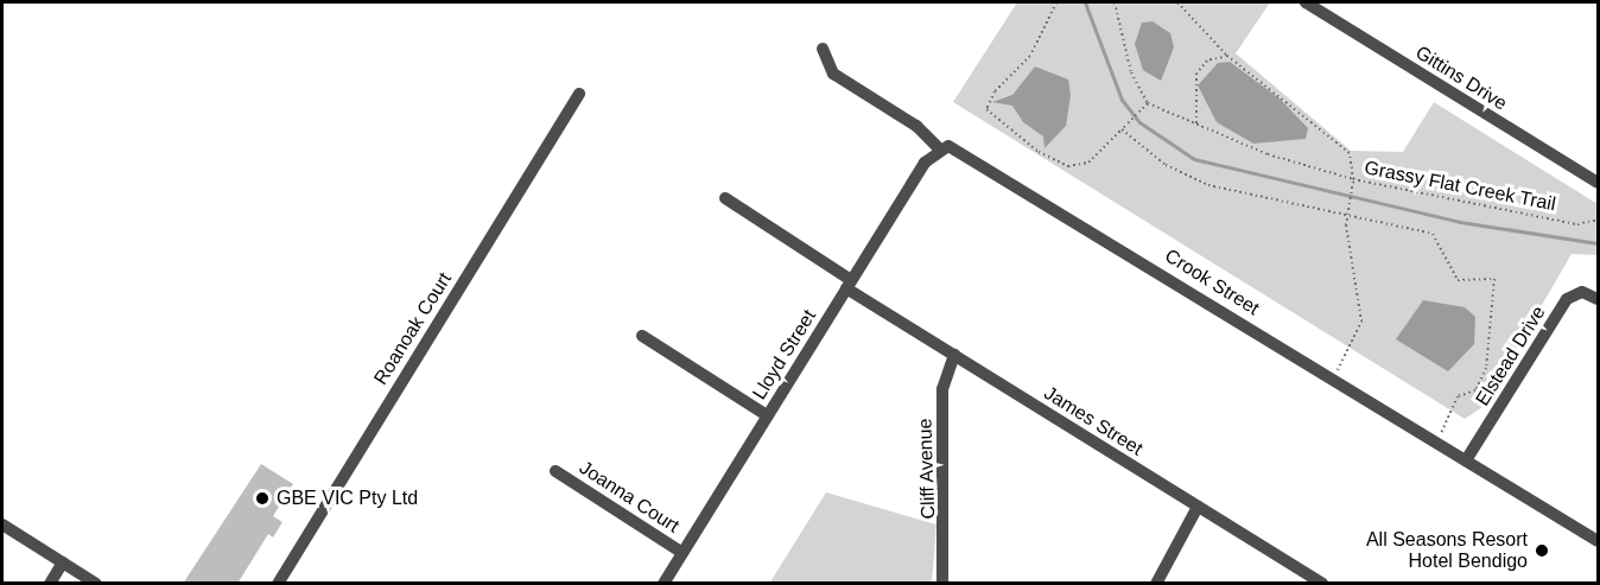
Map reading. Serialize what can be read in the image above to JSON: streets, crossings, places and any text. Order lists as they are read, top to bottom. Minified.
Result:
{"streets":{"street":["Gittins Drive","Crook Street","Roanoak Court","Lloyd Street","Elstead Drive","James Street","Cliff Avenue","Joanna Court"],"path":["Grassy Flat Creek Trail"]},"crossings":[["Crook Street","Lloyd Street"],["Crook Street","Elstead Drive"],["Lloyd Street","James Street"],["Lloyd Street","Joanna Court"],["James Street","Cliff Avenue"]],"places":["GBE VIC Pty Ltd","All Seasons Resort Hotel Bendigo"]}
